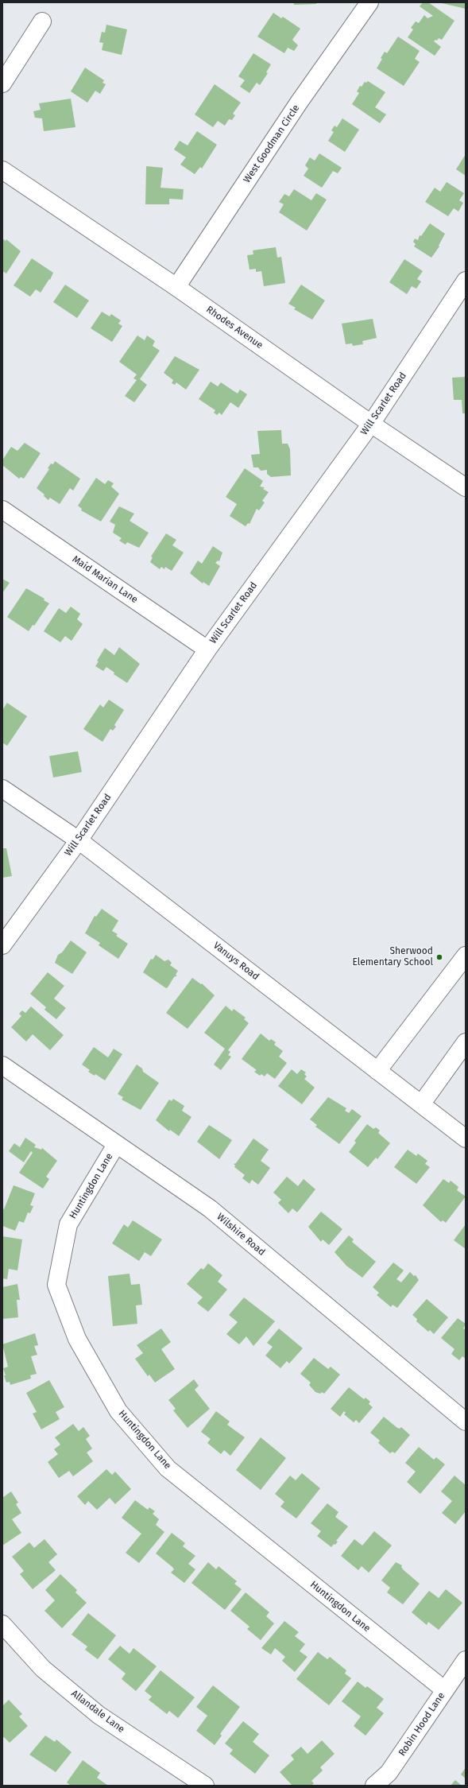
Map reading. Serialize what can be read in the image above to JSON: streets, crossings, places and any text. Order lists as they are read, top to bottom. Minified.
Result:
{"streets":{"street":["West Goodman Circle","Rhodes Avenue","Will Scarlet Road","Maid Marian Lane","Vanuys Road","Huntingdon Lane","Wilshire Road","Allandale Lane","Robin Hood Lane"]},"crossings":[["West Goodman Circle","Rhodes Avenue"],["Rhodes Avenue","Will Scarlet Road"],["Will Scarlet Road","Maid Marian Lane"],["Will Scarlet Road","Vanuys Road"],["Huntingdon Lane","Wilshire Road"],["Huntingdon Lane","Robin Hood Lane"]],"places":["Sherwood Elementary School"]}
